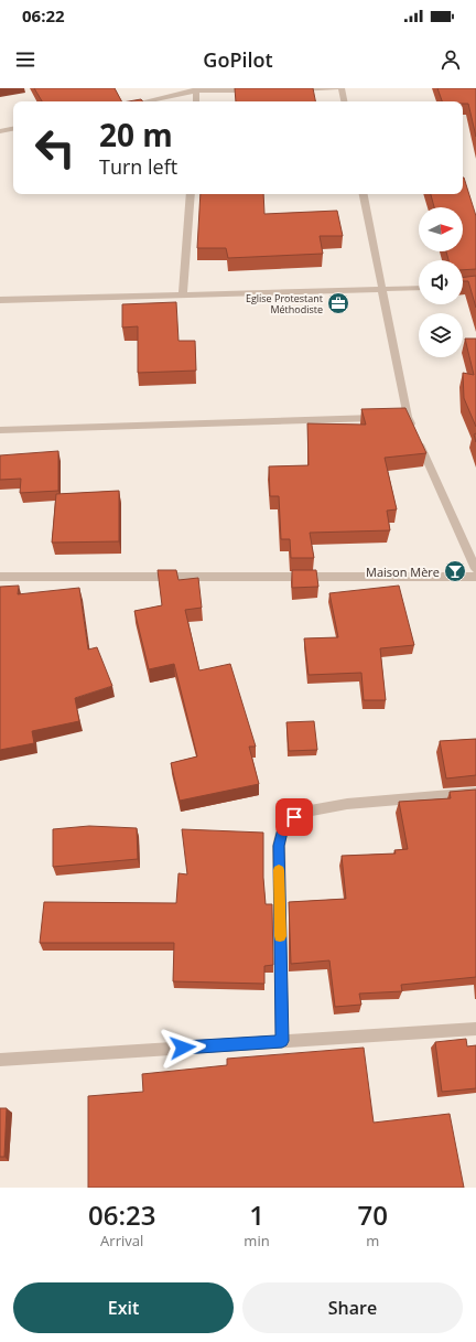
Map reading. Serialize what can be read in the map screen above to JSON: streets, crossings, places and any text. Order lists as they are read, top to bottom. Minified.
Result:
{"places":{"office":["Eglise Protestant Méthodiste"],"bar":["Maison Mère"]},"north":"right","page":{"status":"06:22","header":"GoPilot","turn":["20 m","Turn left"],"eta":["06:23","Arrival","1","min","70","m"],"buttons":["Exit","Share"]}}
